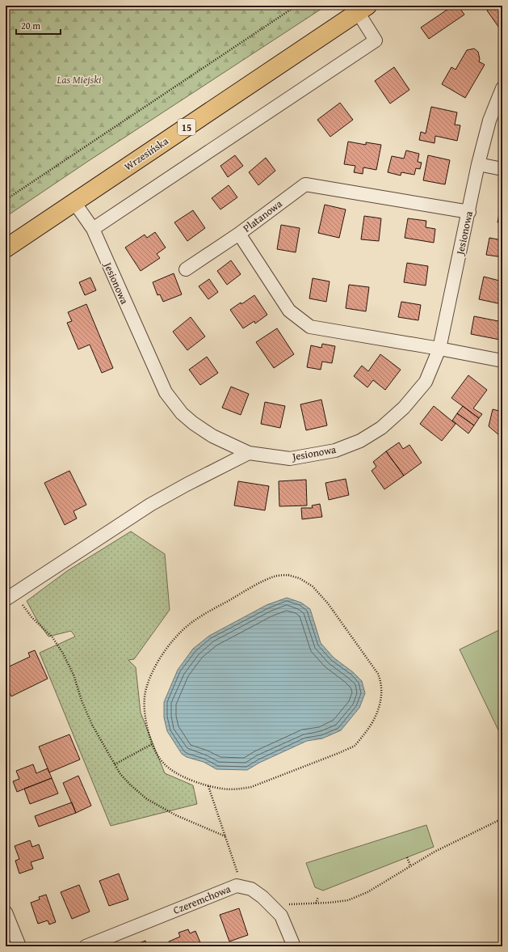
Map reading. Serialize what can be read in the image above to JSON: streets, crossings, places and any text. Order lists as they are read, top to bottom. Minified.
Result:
{"streets":{"main road":["15","Wrzesińska"],"street":["Platanowa","Jesionowa","Czeremchowa"]},"crossings":[["Wrzesińska","Jesionowa"],["Platanowa","Jesionowa"]],"parks":["Las Miejski"],"scale_bar":"20 m"}
